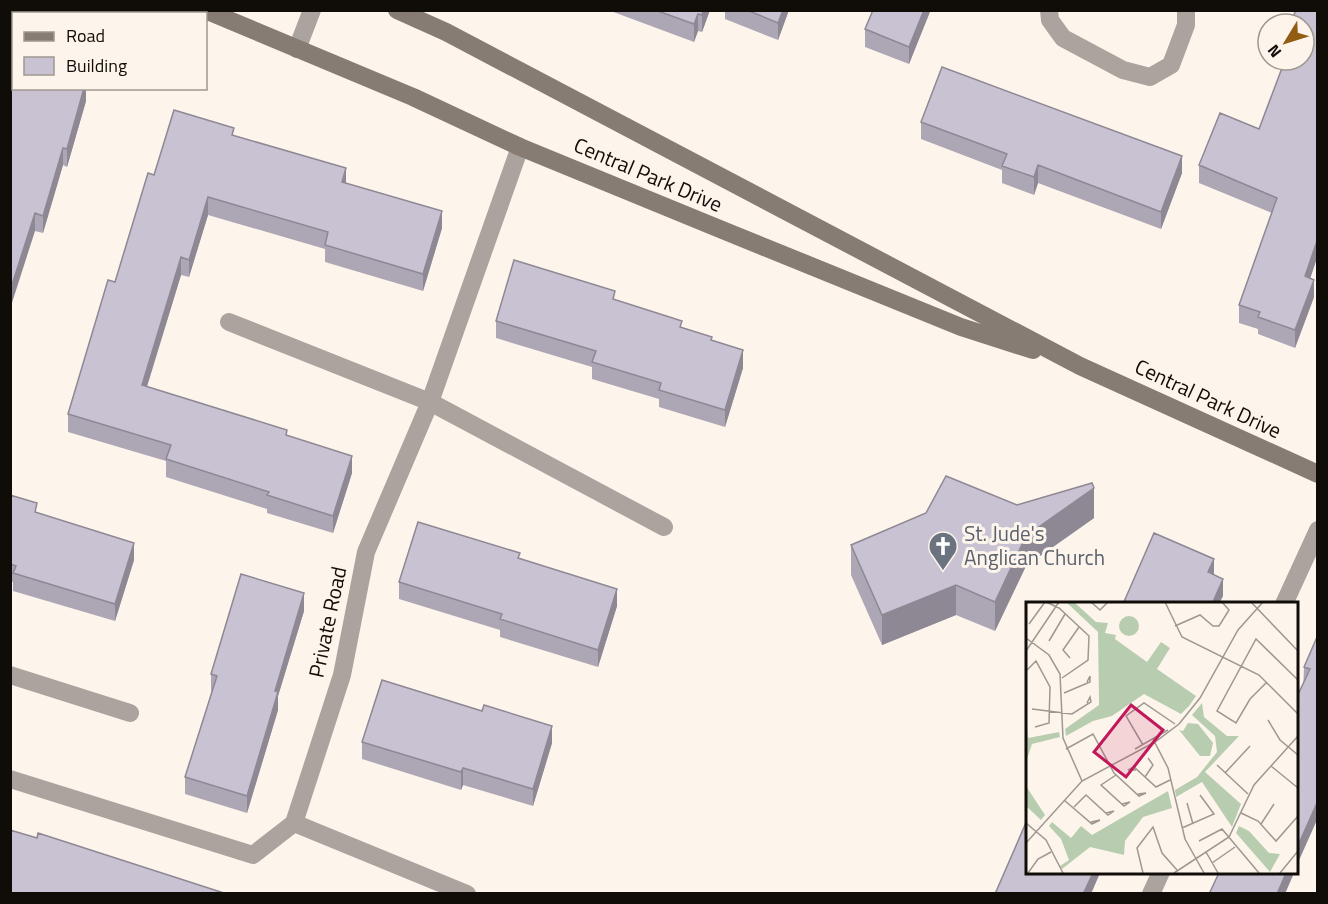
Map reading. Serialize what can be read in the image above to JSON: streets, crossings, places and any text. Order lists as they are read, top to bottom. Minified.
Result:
{"streets":{"street":["Central Park Drive","Private Road"]},"crossings":[["Central Park Drive","Private Road"]],"places":{"church":["St. Jude's Anglican Church"]},"legend":["Road","Building"],"north":"bottom left"}
